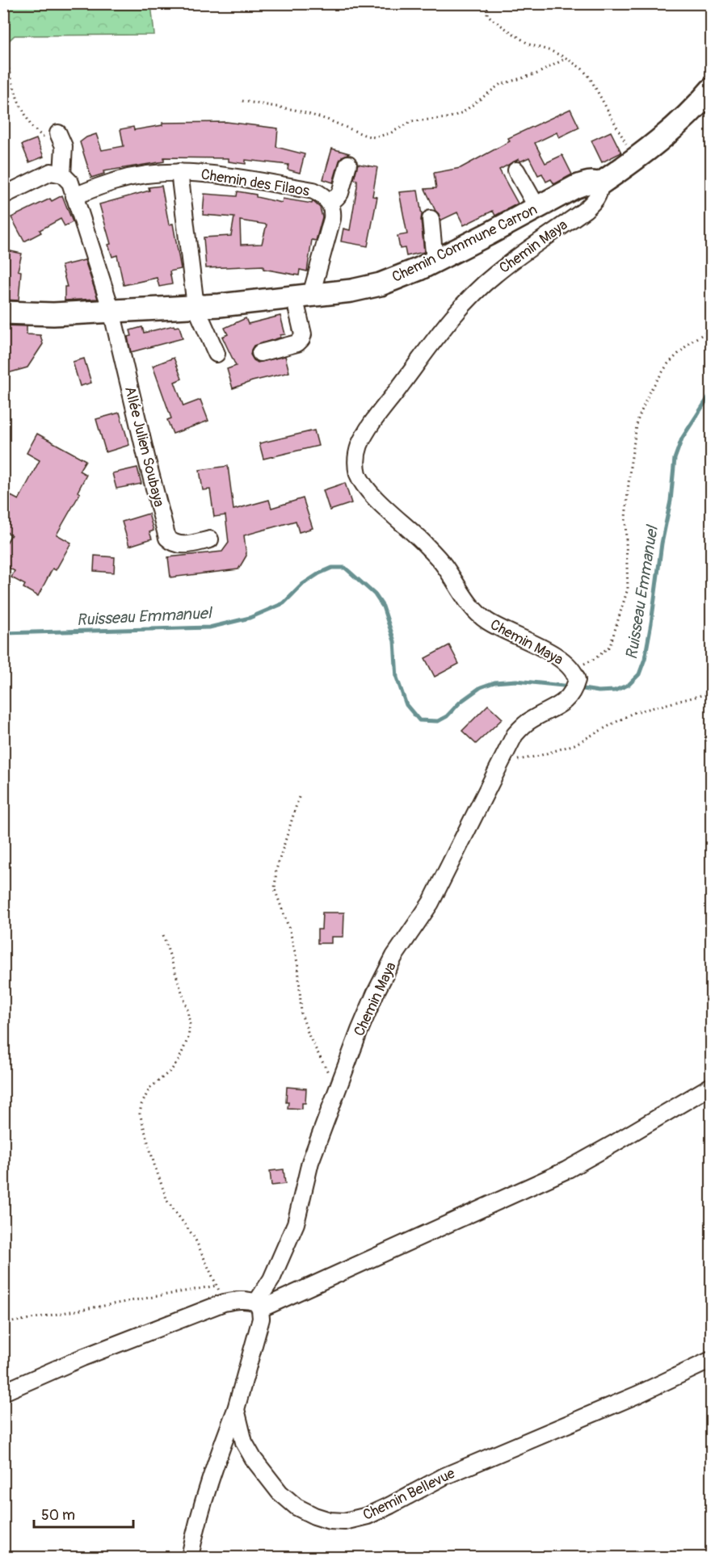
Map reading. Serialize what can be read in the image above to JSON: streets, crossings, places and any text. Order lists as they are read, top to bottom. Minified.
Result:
{"streets":{"street":["Chemin des Filaos","Chemin Commune Carron","Chemin Maya","Allée Julien Soubaya","Chemin Bellevue"]},"crossings":[["Chemin des Filaos","Chemin Commune Carron"],["Chemin des Filaos","Allée Julien Soubaya"],["Chemin Commune Carron","Chemin Maya"],["Chemin Commune Carron","Allée Julien Soubaya"],["Chemin Maya","Chemin Bellevue"]],"water":["Ruisseau Emmanuel"],"scale_bar":"50 m"}
